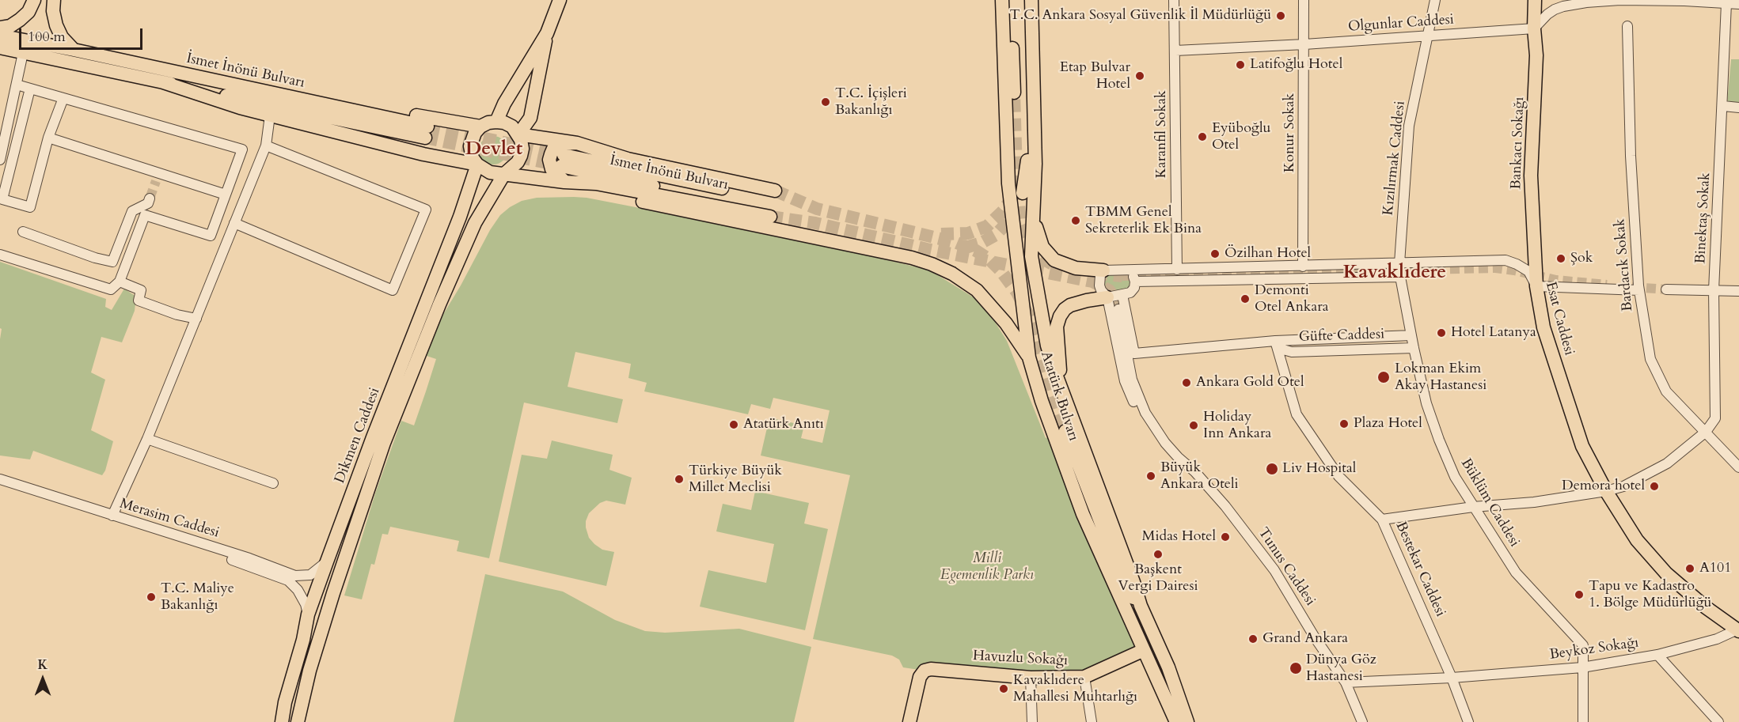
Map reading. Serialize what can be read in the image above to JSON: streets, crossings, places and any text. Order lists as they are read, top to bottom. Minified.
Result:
{"streets":{"main road":["İsmet İnönü Bulvarı","Bankacı Sokağı","Esat Caddesi","Atatürk Bulvarı","Dikmen Caddesi","Havuzlu Sokağı"],"street":["Olgunlar Caddesi","Konur Sokak","Karanfil Sokak","Kızılırmak Caddesi","Binektaş Sokak","Bardacık Sokak","Güfte Caddesi","Büklüm Caddesi","Merasim Caddesi","Tunus Caddesi","Bestekar Caddesi","Beykoz Sokağı"]},"crossings":[["Olgunlar Caddesi","Konur Sokak"],["Olgunlar Caddesi","Karanfil Sokak"],["Olgunlar Caddesi","Bankacı Sokağı"],["Olgunlar Caddesi","Kızılırmak Caddesi"],["Konur Sokak","Esat Caddesi"],["Karanfil Sokak","Esat Caddesi"],["Bankacı Sokağı","Esat Caddesi"],["Kızılırmak Caddesi","Esat Caddesi"],["Kızılırmak Caddesi","Büklüm Caddesi"],["Binektaş Sokak","Bardacık Sokak"],["Esat Caddesi","Güfte Caddesi"],["Esat Caddesi","Tunus Caddesi"],["Esat Caddesi","Beykoz Sokağı"],["Güfte Caddesi","Büklüm Caddesi"],["Güfte Caddesi","Tunus Caddesi"],["Güfte Caddesi","Bestekar Caddesi"],["Atatürk Bulvarı","Havuzlu Sokağı"],["Dikmen Caddesi","Merasim Caddesi"],["Büklüm Caddesi","Beykoz Sokağı"],["Tunus Caddesi","Beykoz Sokağı"],["Bestekar Caddesi","Beykoz Sokağı"]],"districts":["Devlet","Kavaklıdere"],"parks":["Millî Egemenlik Parkı"],"places":["T.C. Ankara Sosyal Güvenlik İl Müdürlüğü","Latifoğlu Hotel","Etap Bulvar Hotel","T.C. İçişleri Bakanlığı","Eyüboğlu Otel","TBMM Genel Sekreterlik Ek Bina","Özilhan Hotel","Şok","Demonti Otel Ankara","Hotel Latanya","Lokman Ekim Akay Hastanesi","Ankara Gold Otel","Plaza Hotel","Atatürk Anıtı","Holiday Inn Ankara","Liv Hospital","Büyük Ankara Oteli","Türkiye Büyük Millet Meclisi","Demora hotel","Midas Hotel","Başkent Vergi Dairesi","A101","Tapu ve Kadastro 1. Bölge Müdürlüğü","T.C. Maliye Bakanlığı","Grand Ankara","Dünya Göz Hastanesi","Kavaklıdere Mahallesi Muhtarlığı"],"scale_bar":"100 m","north":"top"}
